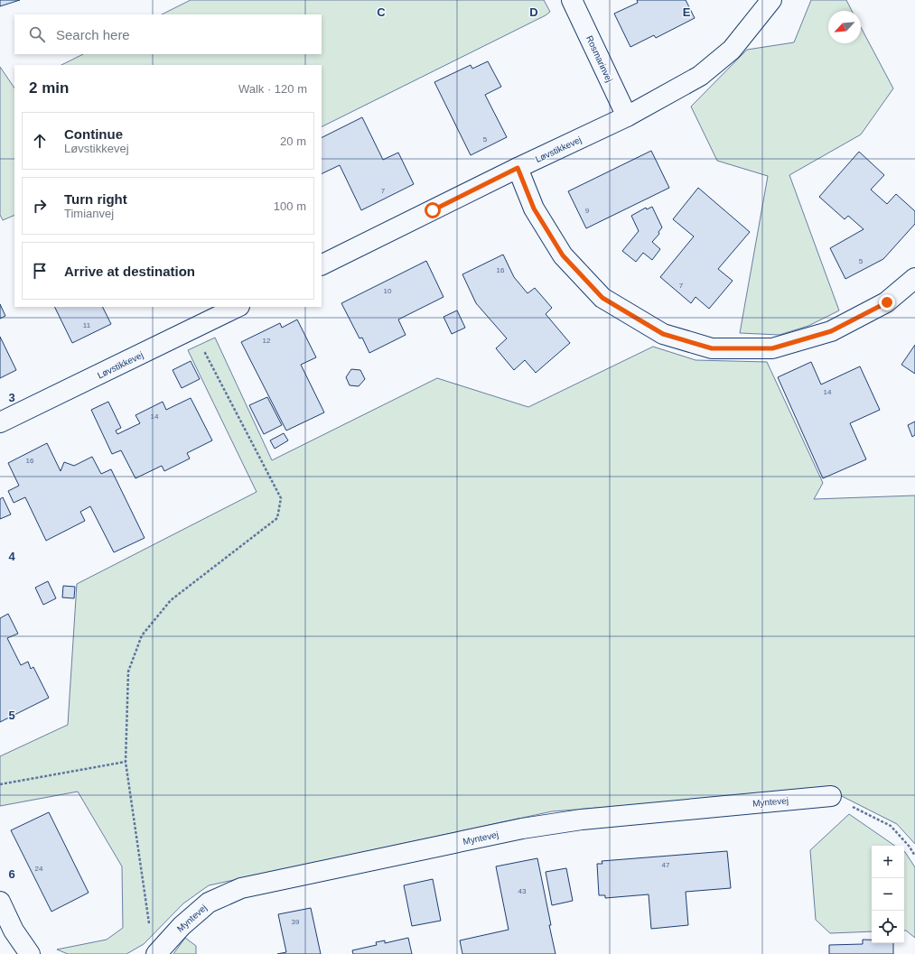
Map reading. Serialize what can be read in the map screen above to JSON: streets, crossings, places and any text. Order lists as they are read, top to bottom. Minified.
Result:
{"streets":{"street":["Rosmarinvej","Løvstikkevej","Myntevej"]},"crossings":[["Rosmarinvej","Løvstikkevej"]],"house_numbers":["5","7","9","5","16","7","10","11","12","14","14","16","47","24","43","39"],"north":"bottom left","page":{"search":"Search here","heading":["2 min","Walk · 120 m"],"list":[["Continue","Løvstikkevej","20 m"],["Turn right","Timianvej","100 m"],"Arrive at destination"],"map_buttons":["+","−"]},"grid":{"columns":["C","D","E"],"rows":["3","4","5","6"]}}
